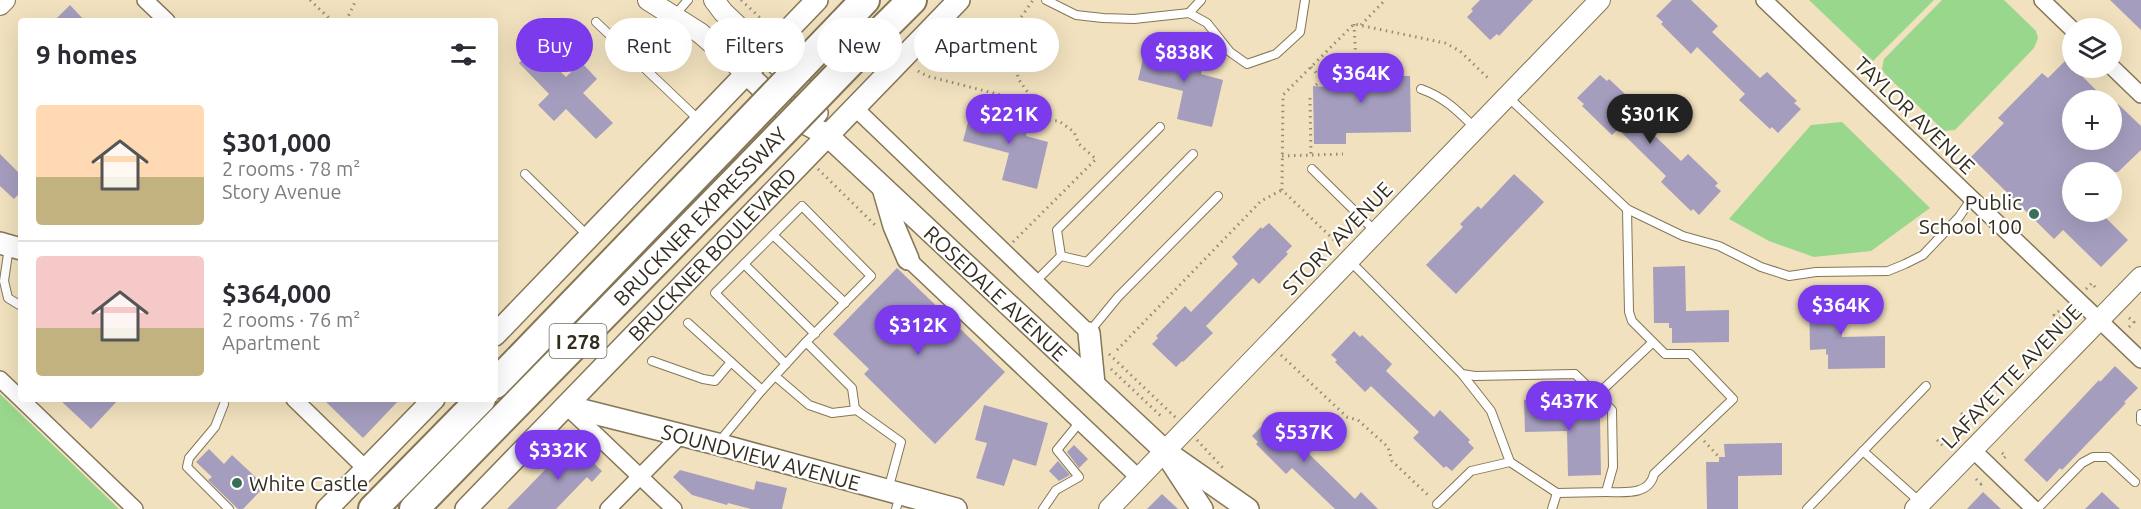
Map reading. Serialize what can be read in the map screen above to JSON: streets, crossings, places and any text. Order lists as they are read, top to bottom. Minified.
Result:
{"streets":{"highway":["BRUCKNER EXPRESSWAY","I 278"],"main road":["BRUCKNER BOULEVARD","ROSEDALE AVENUE","SOUNDVIEW AVENUE"],"street":["TAYLOR AVENUE","STORY AVENUE","LAFAYETTE AVENUE"]},"crossings":[["TAYLOR AVENUE","LAFAYETTE AVENUE"],["STORY AVENUE","ROSEDALE AVENUE"],["BRUCKNER BOULEVARD","ROSEDALE AVENUE"],["BRUCKNER BOULEVARD","SOUNDVIEW AVENUE"]],"places":["Public School 100","White Castle"],"page":{"map_buttons":["+","−"],"chip":["Buy","Rent","Filters","New","Apartment"],"heading":"9 homes","price":["$838K","$364K","$221K","$301K","$364K","$312K","$437K","$537K","$332K"],"list":[{"name":"$301,000","note":"2 rooms · 78 m² · Story Avenue"},{"name":"$364,000","note":"2 rooms · 76 m² · Apartment"}]}}
